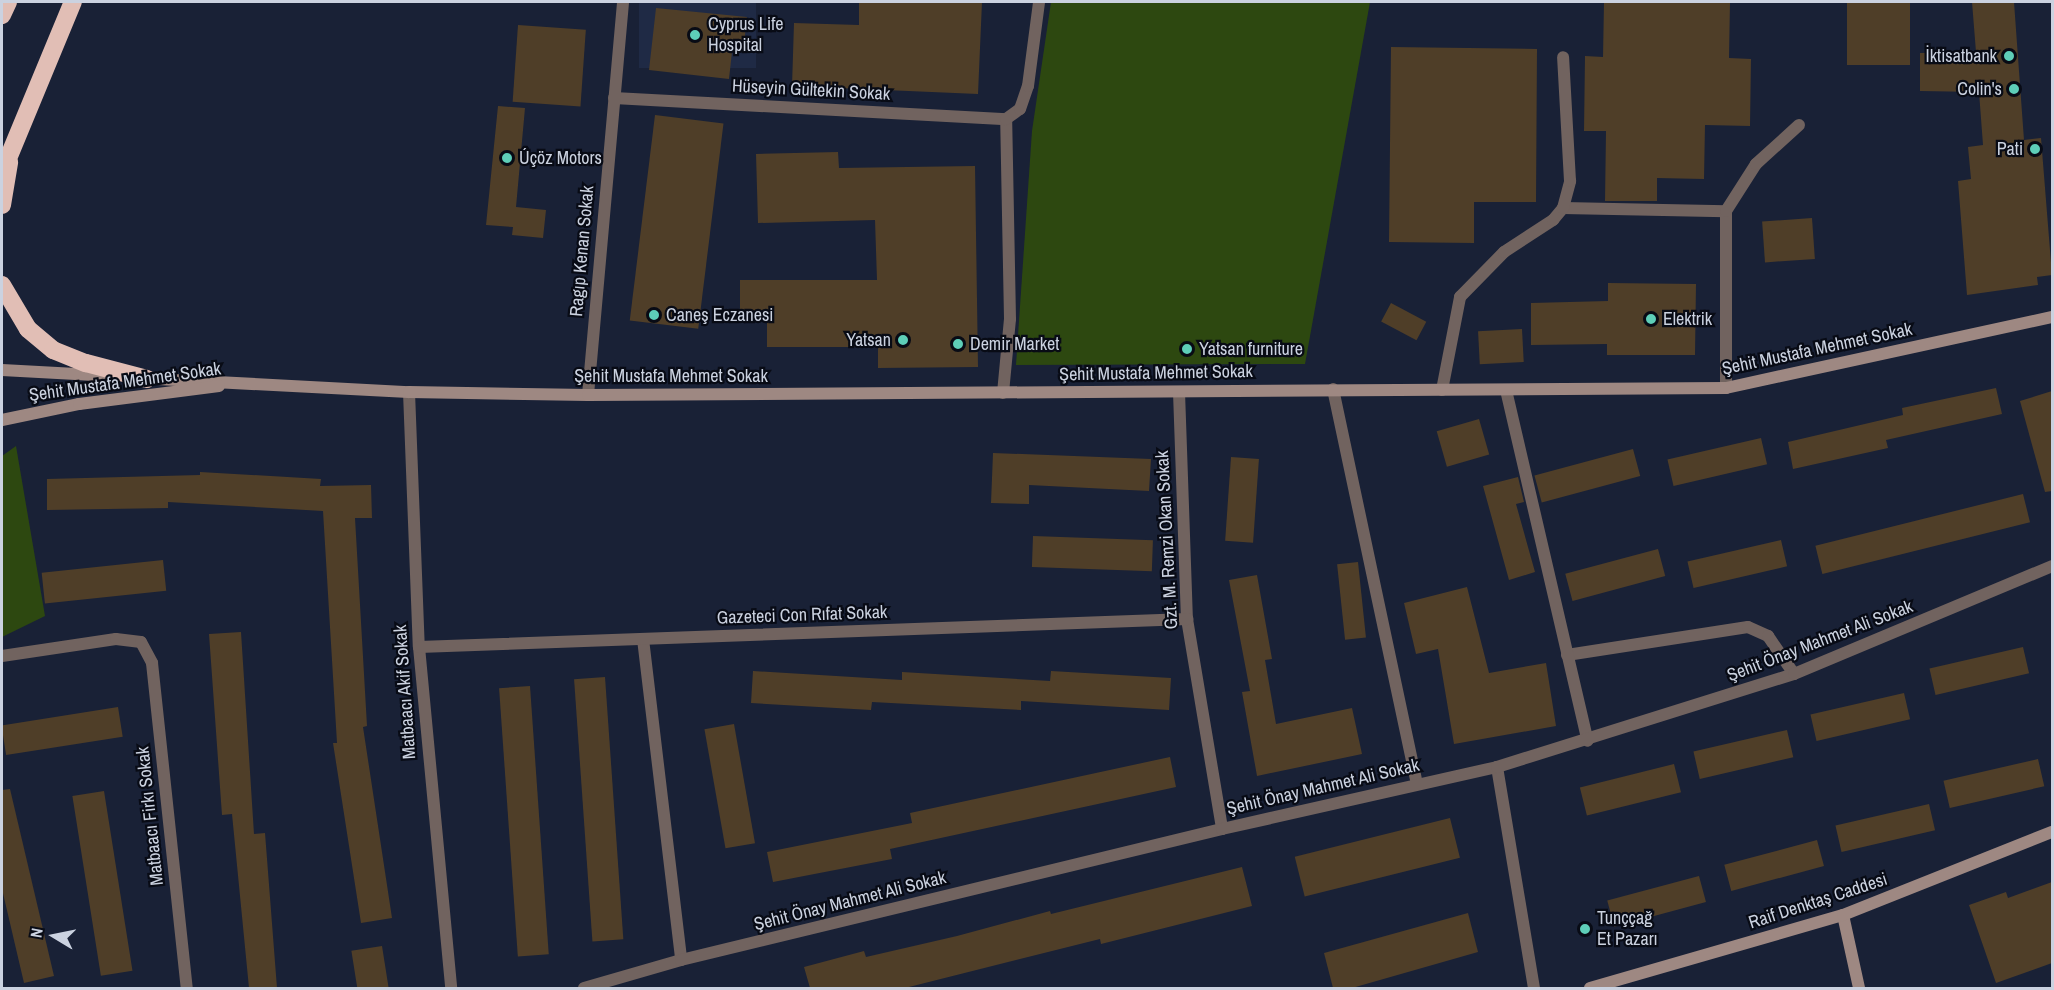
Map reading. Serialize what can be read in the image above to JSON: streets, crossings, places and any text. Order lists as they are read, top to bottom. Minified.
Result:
{"streets":{"main road":["Şehit Mustafa Mehmet Sokak","Raif Denktaş Caddesi"],"street":["Hüseyin Gültekin Sokak","Ragıp Kenan Sokak","Gzt. M. Remzi Okan Sokak","Gazeteci Con Rıfat Sokak","Şehit Önay Mahmet Ali Sokak","Matbaacı Akif Sokak","Matbaacı Firkı Sokak"]},"crossings":[["Hüseyin Gültekin Sokak","Ragıp Kenan Sokak"],["Ragıp Kenan Sokak","Şehit Mustafa Mehmet Sokak"],["Şehit Mustafa Mehmet Sokak","Gzt. M. Remzi Okan Sokak"],["Şehit Mustafa Mehmet Sokak","Matbaacı Akif Sokak"],["Gzt. M. Remzi Okan Sokak","Gazeteci Con Rıfat Sokak"],["Gzt. M. Remzi Okan Sokak","Şehit Önay Mahmet Ali Sokak"],["Gazeteci Con Rıfat Sokak","Matbaacı Akif Sokak"]],"places":["Cyprus Life Hospital","İktisatbank","Colin's","Pati","Úçöz Motors","Caneş Eczanesi","Elektrik","Yatsan","Demir Market","Yatsan furniture","Tunççağ Et Pazarı"],"north":"left"}
